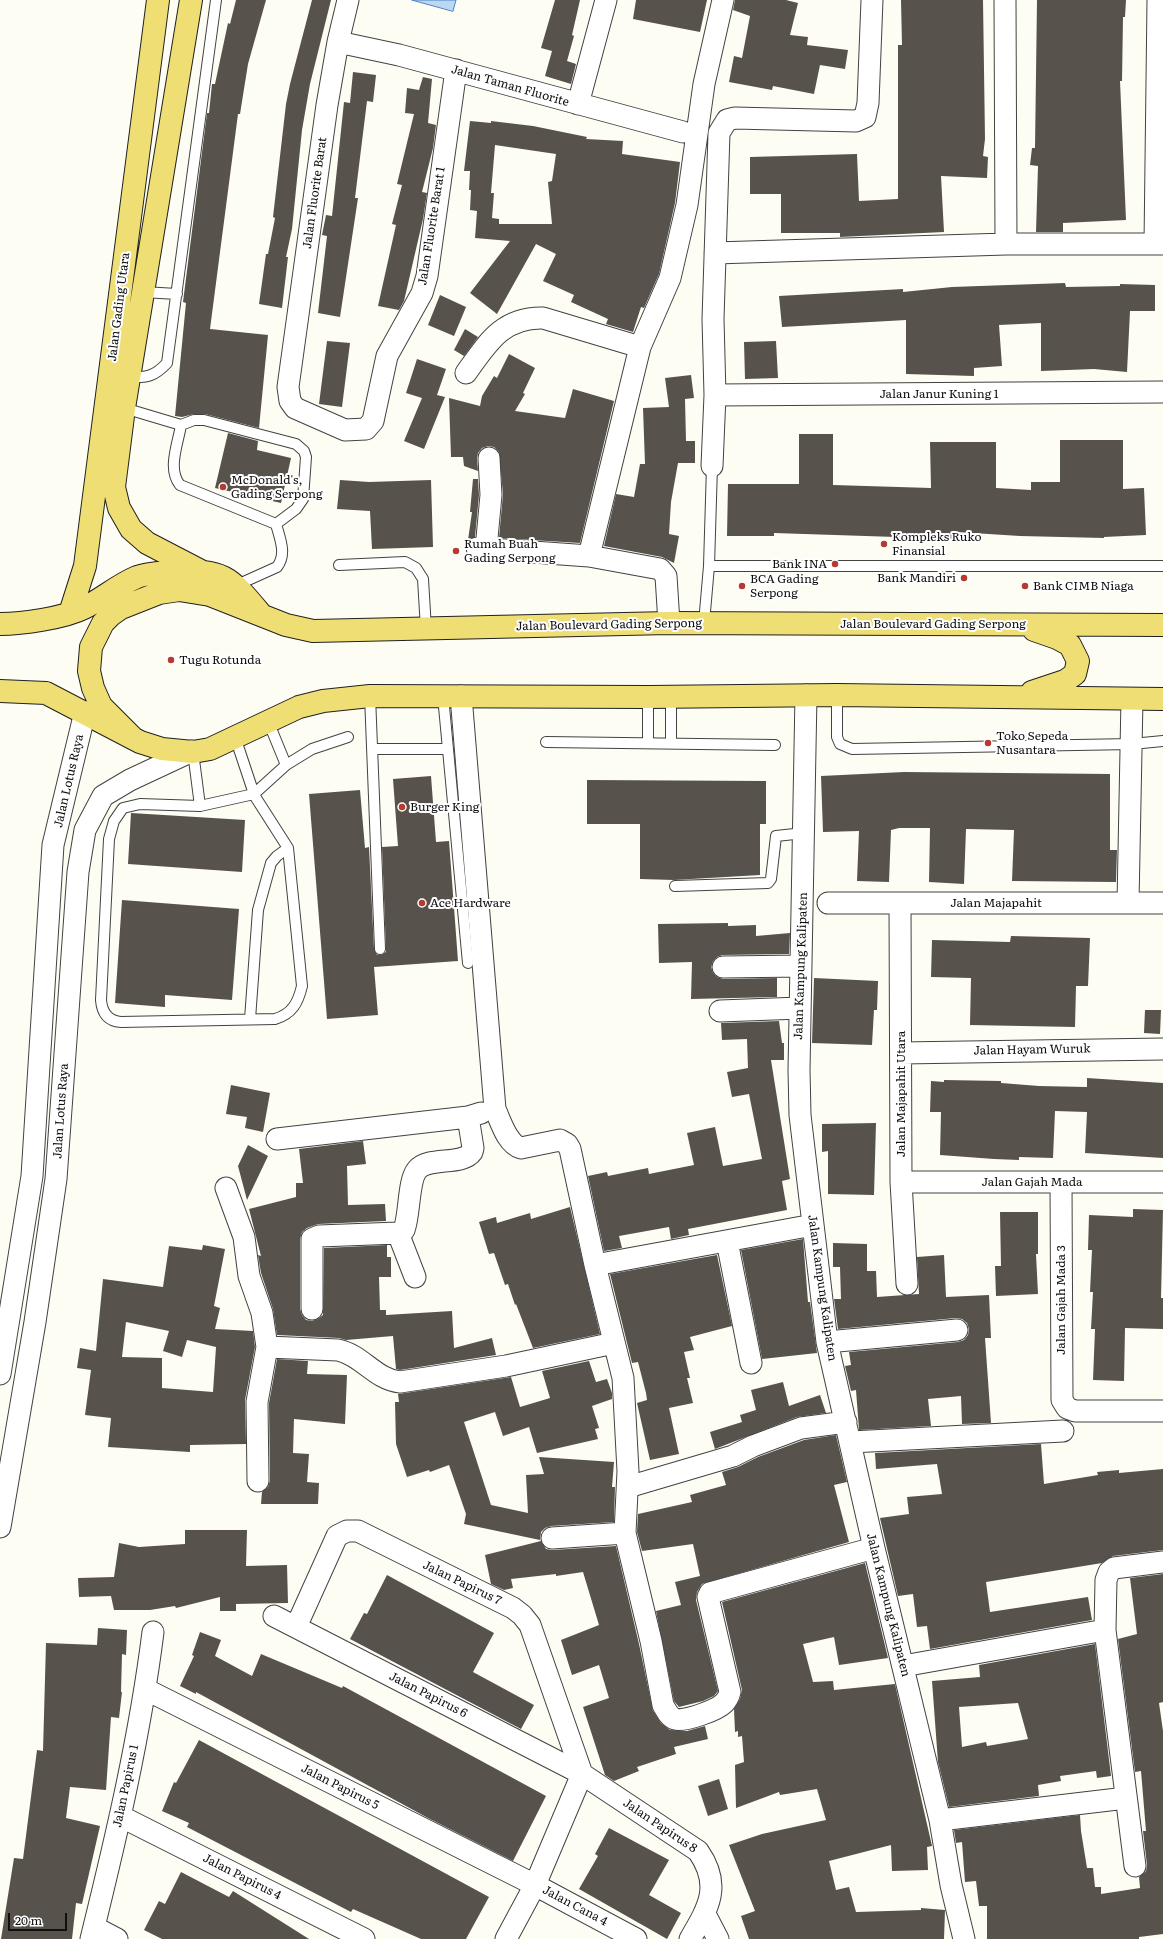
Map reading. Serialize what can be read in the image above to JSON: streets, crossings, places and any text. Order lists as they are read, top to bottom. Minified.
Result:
{"streets":{"main road":["Jalan Gading Utara","Jalan Boulevard Gading Serpong"],"street":["Jalan Taman Fluorite","Jalan Fluorite Barat","Jalan Fluorite Barat 1","Jalan Janur Kuning 1","Jalan Lotus Raya","Jalan Majapahit","Jalan Kampung Kalipaten","Jalan Hayam Wuruk","Jalan Majapahit Utara","Jalan Gajah Mada","Jalan Gajah Mada 3","Jalan Papirus 7","Jalan Papirus 6","Jalan Papirus 1","Jalan Papirus 5","Jalan Papirus 8","Jalan Papirus 4","Jalan Cana 4"]},"crossings":[["Jalan Taman Fluorite","Jalan Fluorite Barat"],["Jalan Taman Fluorite","Jalan Fluorite Barat 1"],["Jalan Fluorite Barat","Jalan Fluorite Barat 1"],["Jalan Gading Utara","Jalan Boulevard Gading Serpong"],["Jalan Majapahit","Jalan Majapahit Utara"],["Jalan Hayam Wuruk","Jalan Majapahit Utara"],["Jalan Majapahit Utara","Jalan Gajah Mada"],["Jalan Gajah Mada","Jalan Gajah Mada 3"],["Jalan Papirus 7","Jalan Papirus 6"],["Jalan Papirus 7","Jalan Papirus 8"],["Jalan Papirus 6","Jalan Papirus 8"],["Jalan Papirus 1","Jalan Papirus 5"],["Jalan Papirus 1","Jalan Papirus 4"],["Jalan Papirus 5","Jalan Cana 4"]],"places":["McDonald's, Gading Serpong","Kompleks Ruko Finansial","Rumah Buah Gading Serpong","Bank INA","Bank Mandiri","BCA Gading Serpong","Bank CIMB Niaga","Tugu Rotunda","Toko Sepeda Nusantara","Burger King","Ace Hardware"],"scale_bar":"20 m"}
